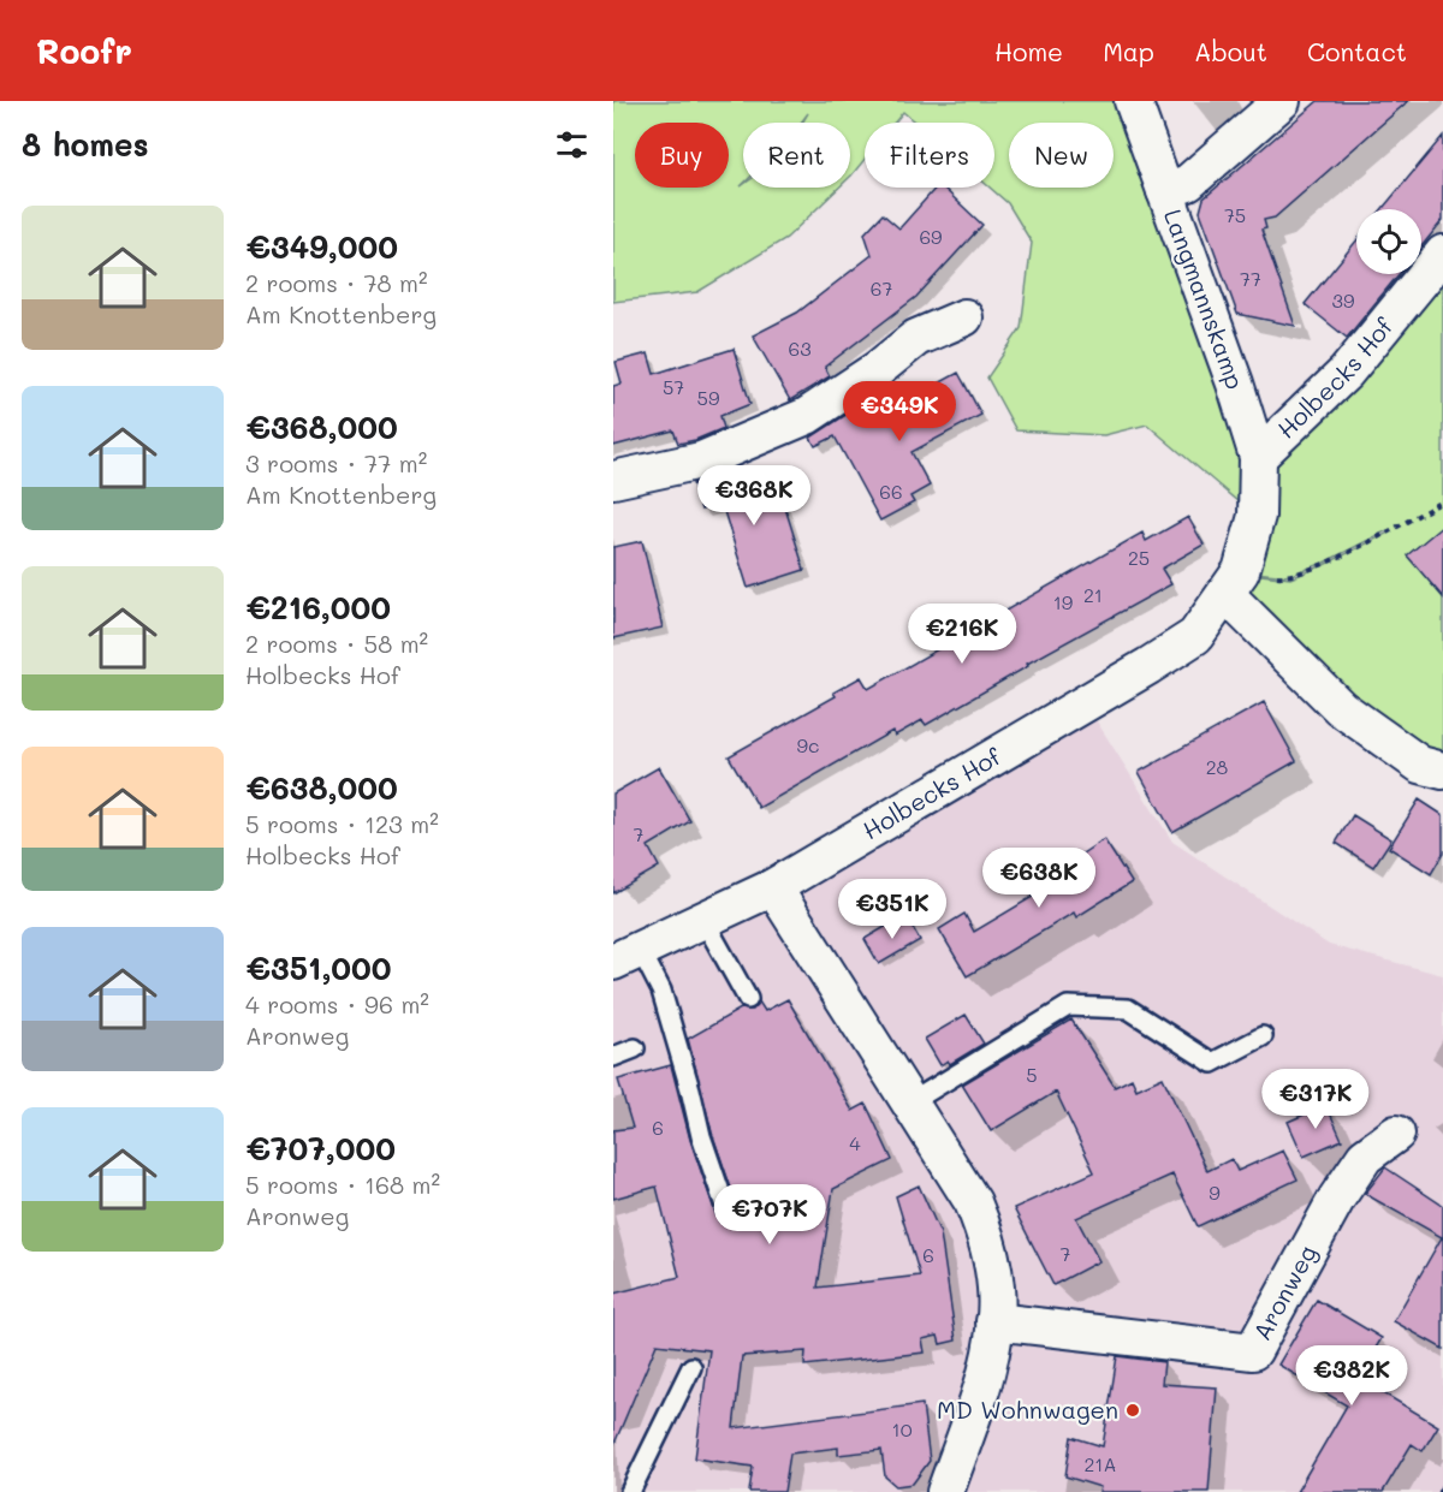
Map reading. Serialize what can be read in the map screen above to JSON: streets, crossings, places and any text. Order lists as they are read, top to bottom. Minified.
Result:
{"streets":{"street":["Langmannskamp","Holbecks Hof","Aronweg"]},"crossings":[["Langmannskamp","Holbecks Hof"]],"places":["MD Wohnwagen"],"house_numbers":["75","69","77","67","39","63","57","59","66","25","21","19","9c","28","7","5","6","4","9","7","6","10","21A"],"page":{"header":"Roofr","nav":["Home","Map","About","Contact"],"heading":"8 homes","chip":["Buy","Rent","Filters","New"],"list":[{"name":"€349,000","note":"2 rooms · 78 m² · Am Knottenberg"},{"name":"€368,000","note":"3 rooms · 77 m² · Am Knottenberg"},{"name":"€216,000","note":"2 rooms · 58 m² · Holbecks Hof"},{"name":"€638,000","note":"5 rooms · 123 m² · Holbecks Hof"},{"name":"€351,000","note":"4 rooms · 96 m² · Aronweg"},{"name":"€707,000","note":"5 rooms · 168 m² · Aronweg"}],"price":["€349K","€368K","€216K","€638K","€351K","€317K","€707K","€382K"]}}
